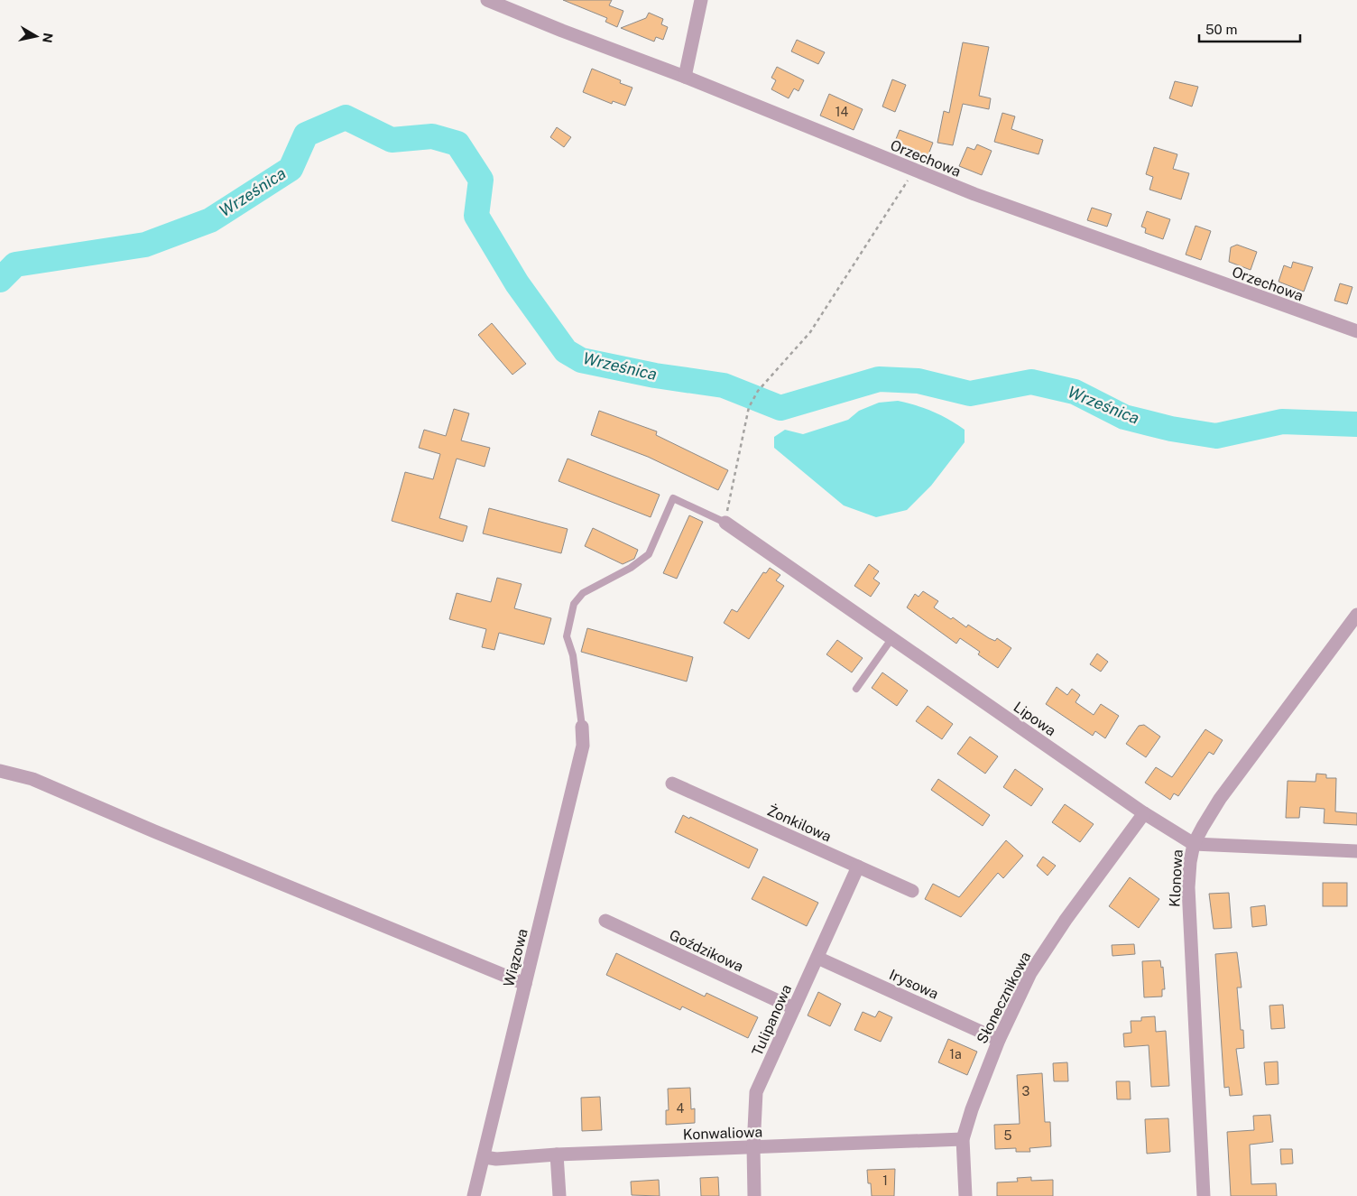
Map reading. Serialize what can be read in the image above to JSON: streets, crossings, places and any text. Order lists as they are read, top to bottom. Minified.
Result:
{"streets":{"street":["Orzechowa","Lipowa","Żonkilowa","Klonowa","Goździkowa","Wiązowa","Irysowa","Słonecznikowa","Tulipanowa","Konwaliowa"]},"crossings":[["Lipowa","Klonowa"],["Lipowa","Słonecznikowa"],["Żonkilowa","Tulipanowa"],["Goździkowa","Tulipanowa"],["Wiązowa","Konwaliowa"],["Irysowa","Słonecznikowa"],["Irysowa","Tulipanowa"],["Słonecznikowa","Konwaliowa"],["Tulipanowa","Konwaliowa"]],"water":["Wrześnica"],"house_numbers":["14","1a","3","4","5","1"],"scale_bar":"50 m","north":"right"}
